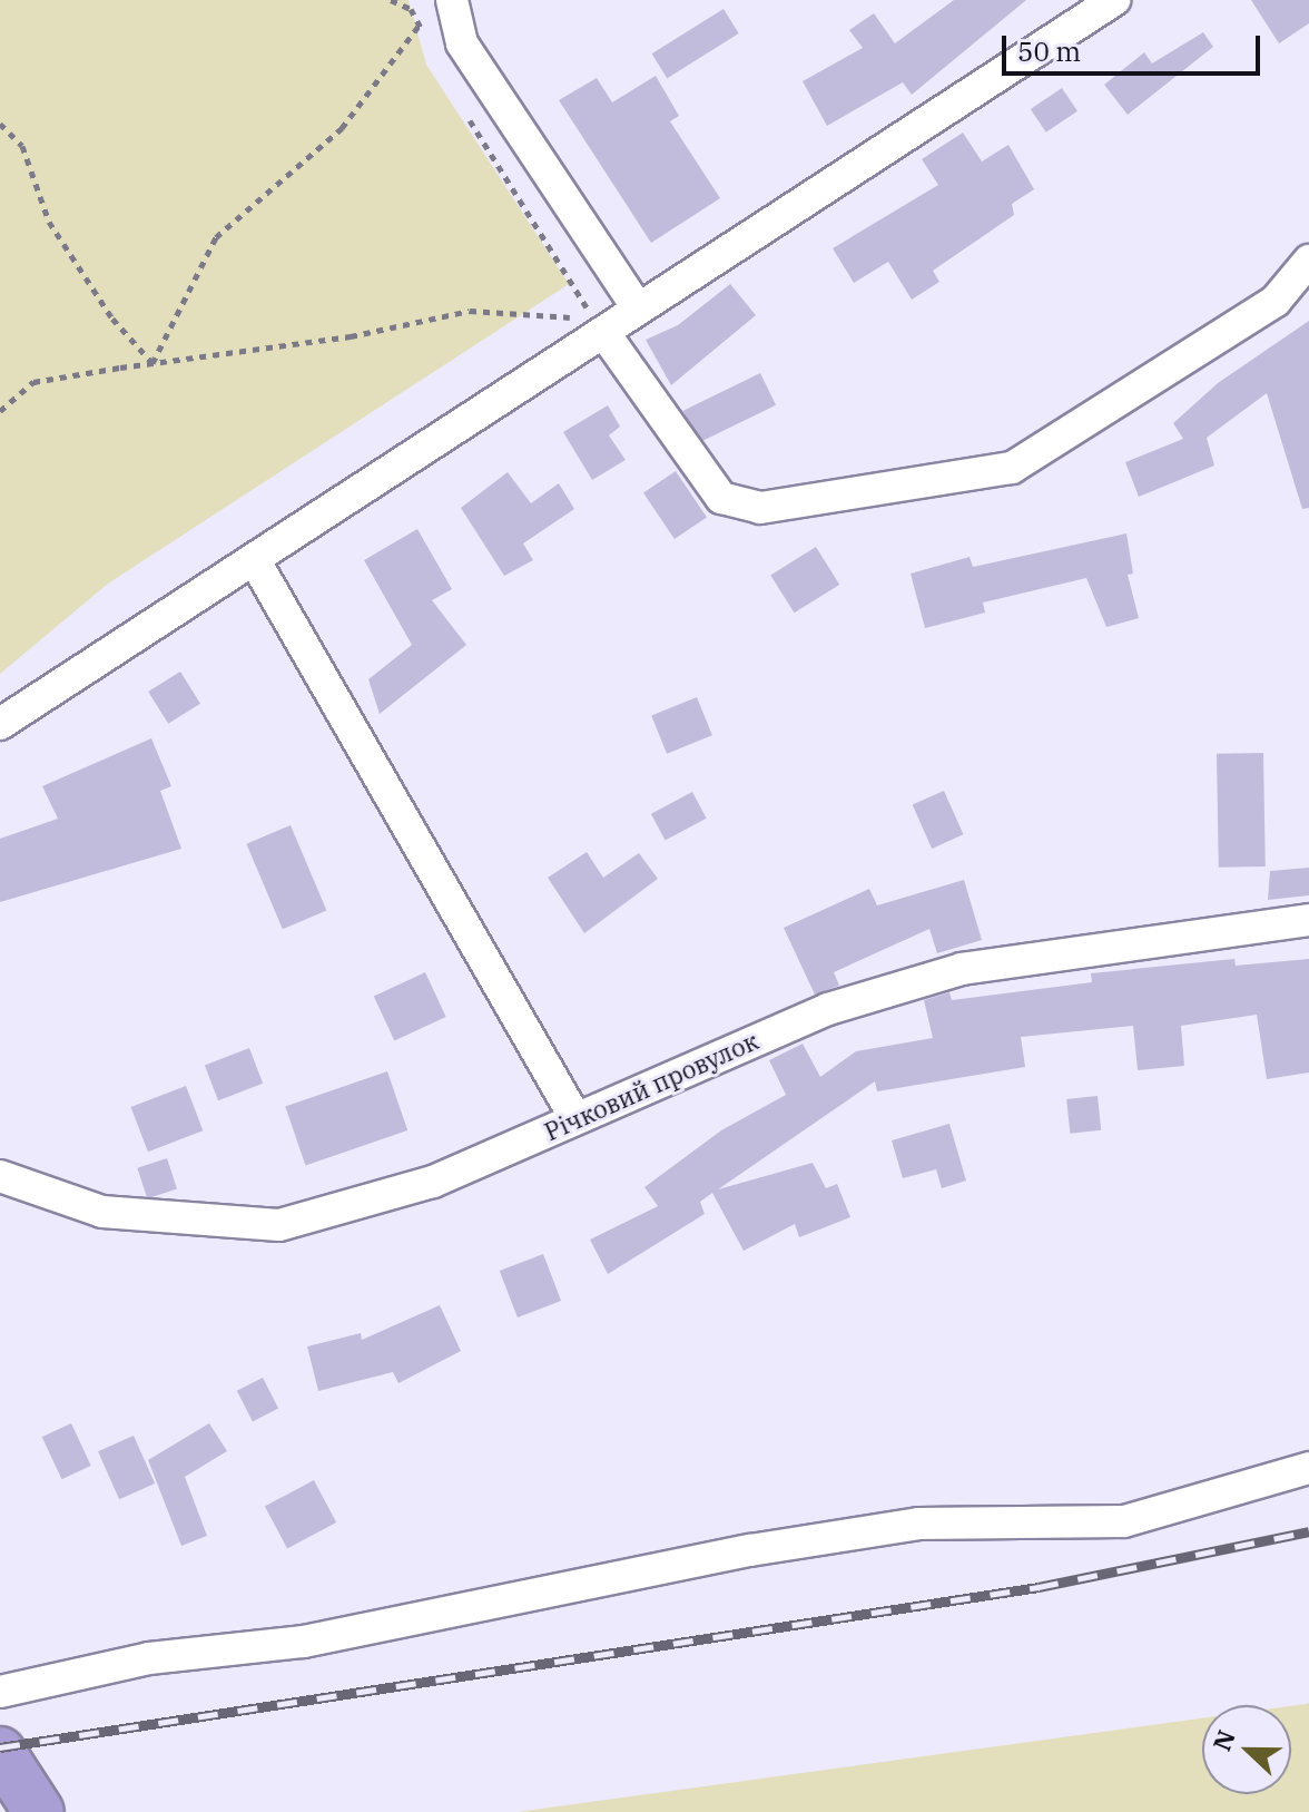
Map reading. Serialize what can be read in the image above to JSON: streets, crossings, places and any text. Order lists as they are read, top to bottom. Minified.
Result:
{"streets":{"street":["Річковий провулок"]},"scale_bar":"50 m","north":"left"}
